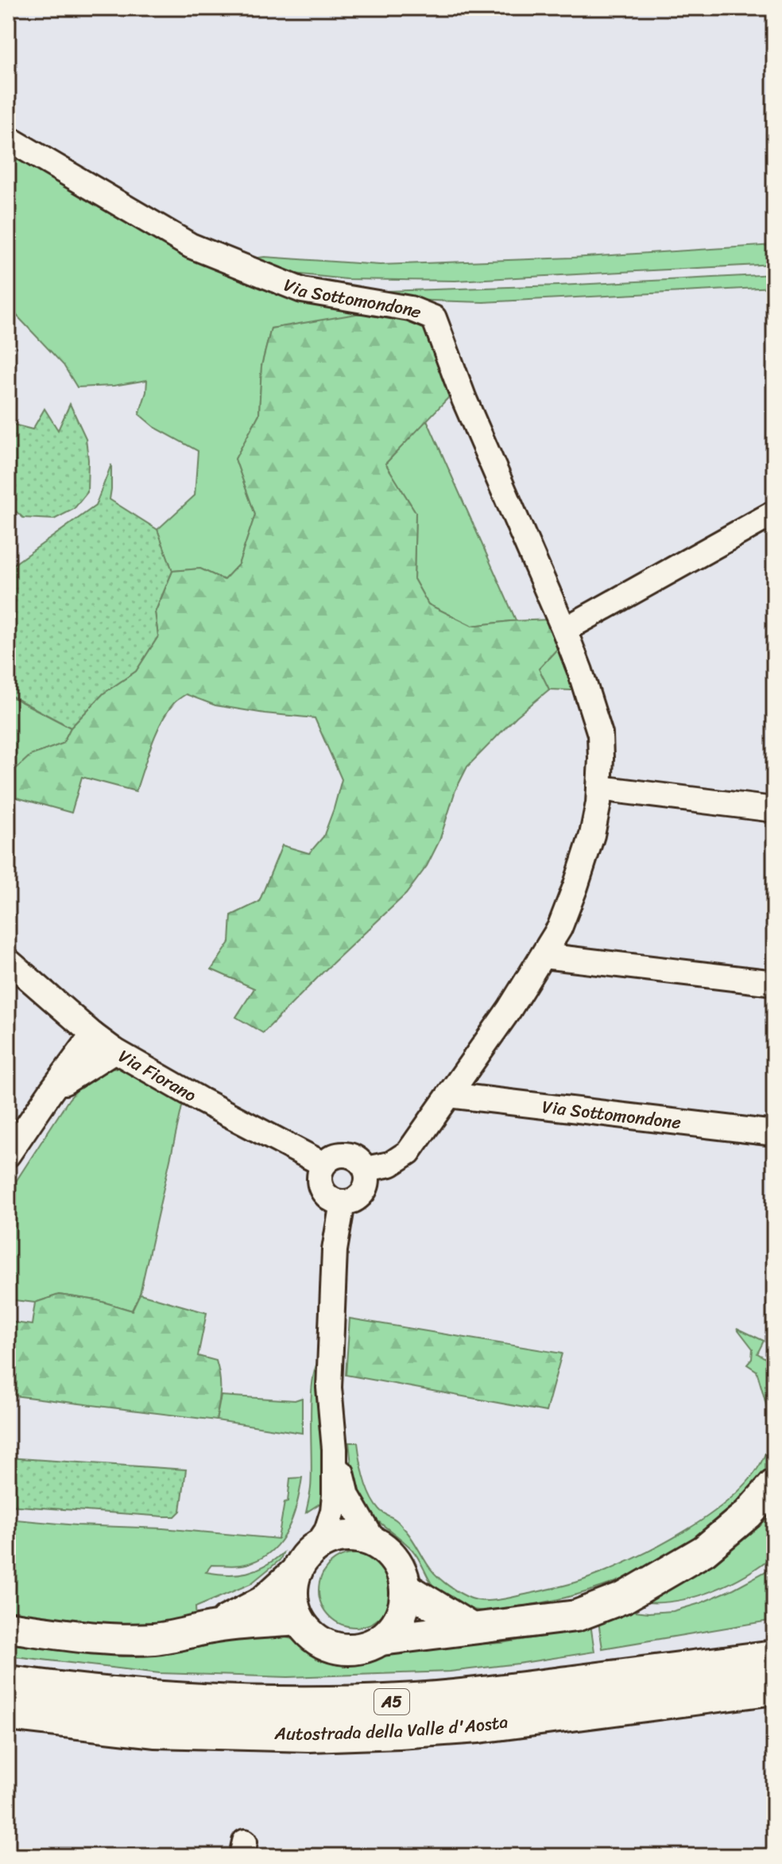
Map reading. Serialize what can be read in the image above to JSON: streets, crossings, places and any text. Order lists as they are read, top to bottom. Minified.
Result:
{"streets":{"highway":["A5","Autostrada della Valle d'Aosta"],"street":["Via Sottomondone","Via Fiorano"]},"crossings":[["Via Sottomondone","Via Fiorano"]]}
